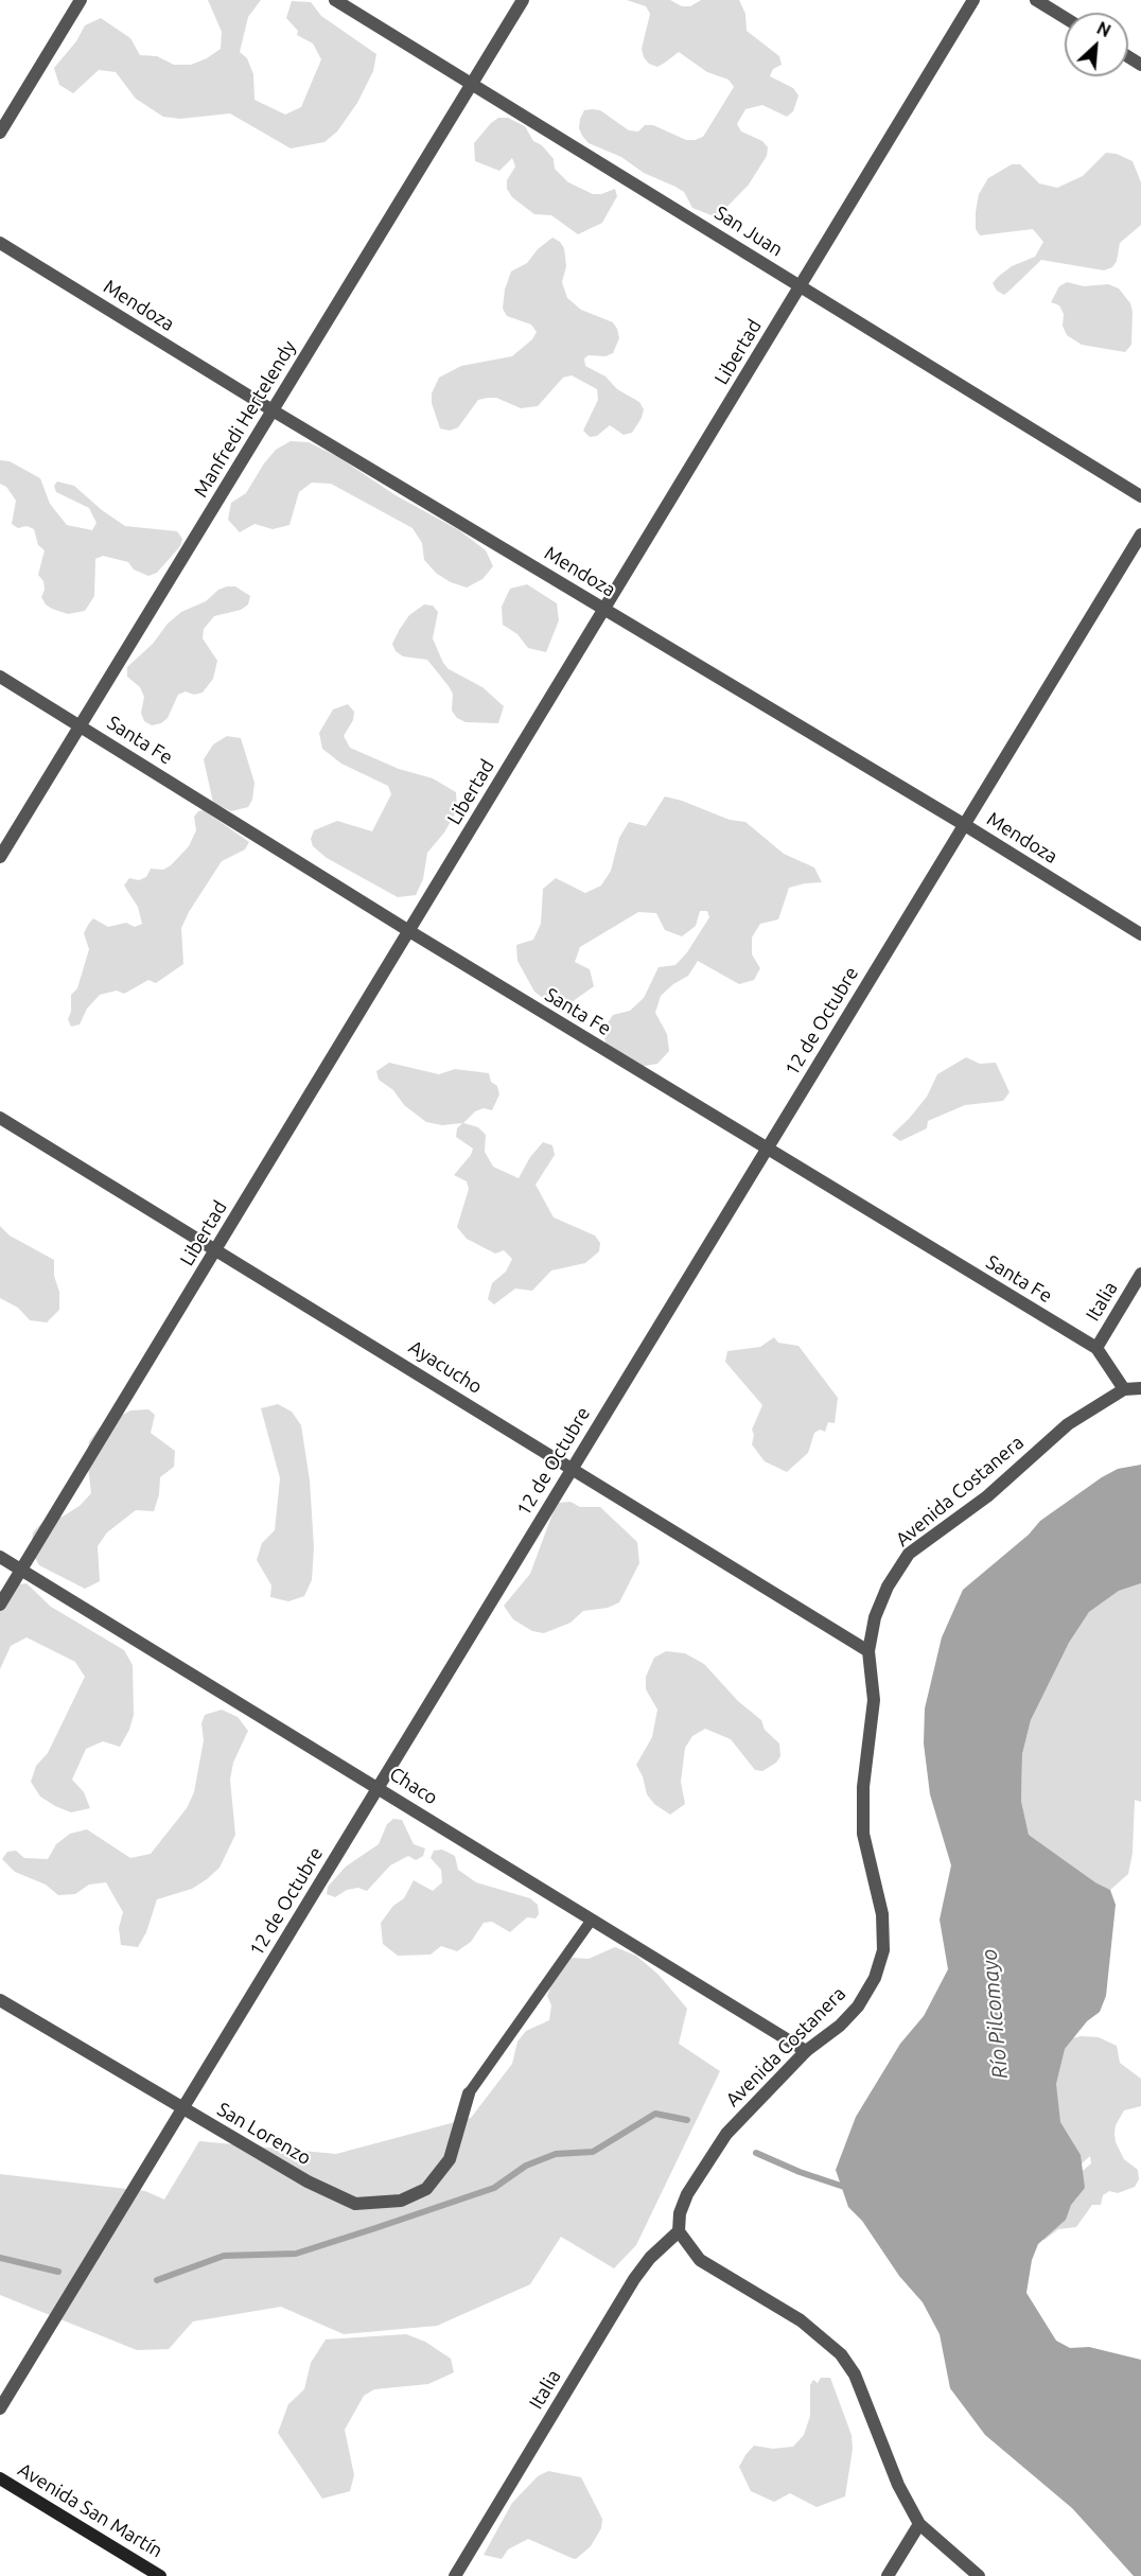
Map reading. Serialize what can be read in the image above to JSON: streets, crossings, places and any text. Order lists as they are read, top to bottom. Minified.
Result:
{"streets":{"main road":["Avenida San Martín"],"street":["San Juan","Mendoza","Libertad","Manfredi Hertelendy","Santa Fe","12 de Octubre","Italia","Ayacucho","Avenida Costanera","Chaco","San Lorenzo"]},"crossings":[["San Juan","Libertad"],["San Juan","Manfredi Hertelendy"],["Mendoza","Libertad"],["Mendoza","Manfredi Hertelendy"],["Mendoza","12 de Octubre"],["Libertad","Santa Fe"],["Libertad","Ayacucho"],["Libertad","Chaco"],["Manfredi Hertelendy","Santa Fe"],["Santa Fe","12 de Octubre"],["Santa Fe","Italia"],["Santa Fe","Avenida Costanera"],["12 de Octubre","Ayacucho"],["12 de Octubre","Chaco"],["12 de Octubre","San Lorenzo"],["Italia","Avenida Costanera"],["Ayacucho","Avenida Costanera"],["Avenida Costanera","Chaco"]],"water":["Río Pilcomayo"],"north":"top right"}
